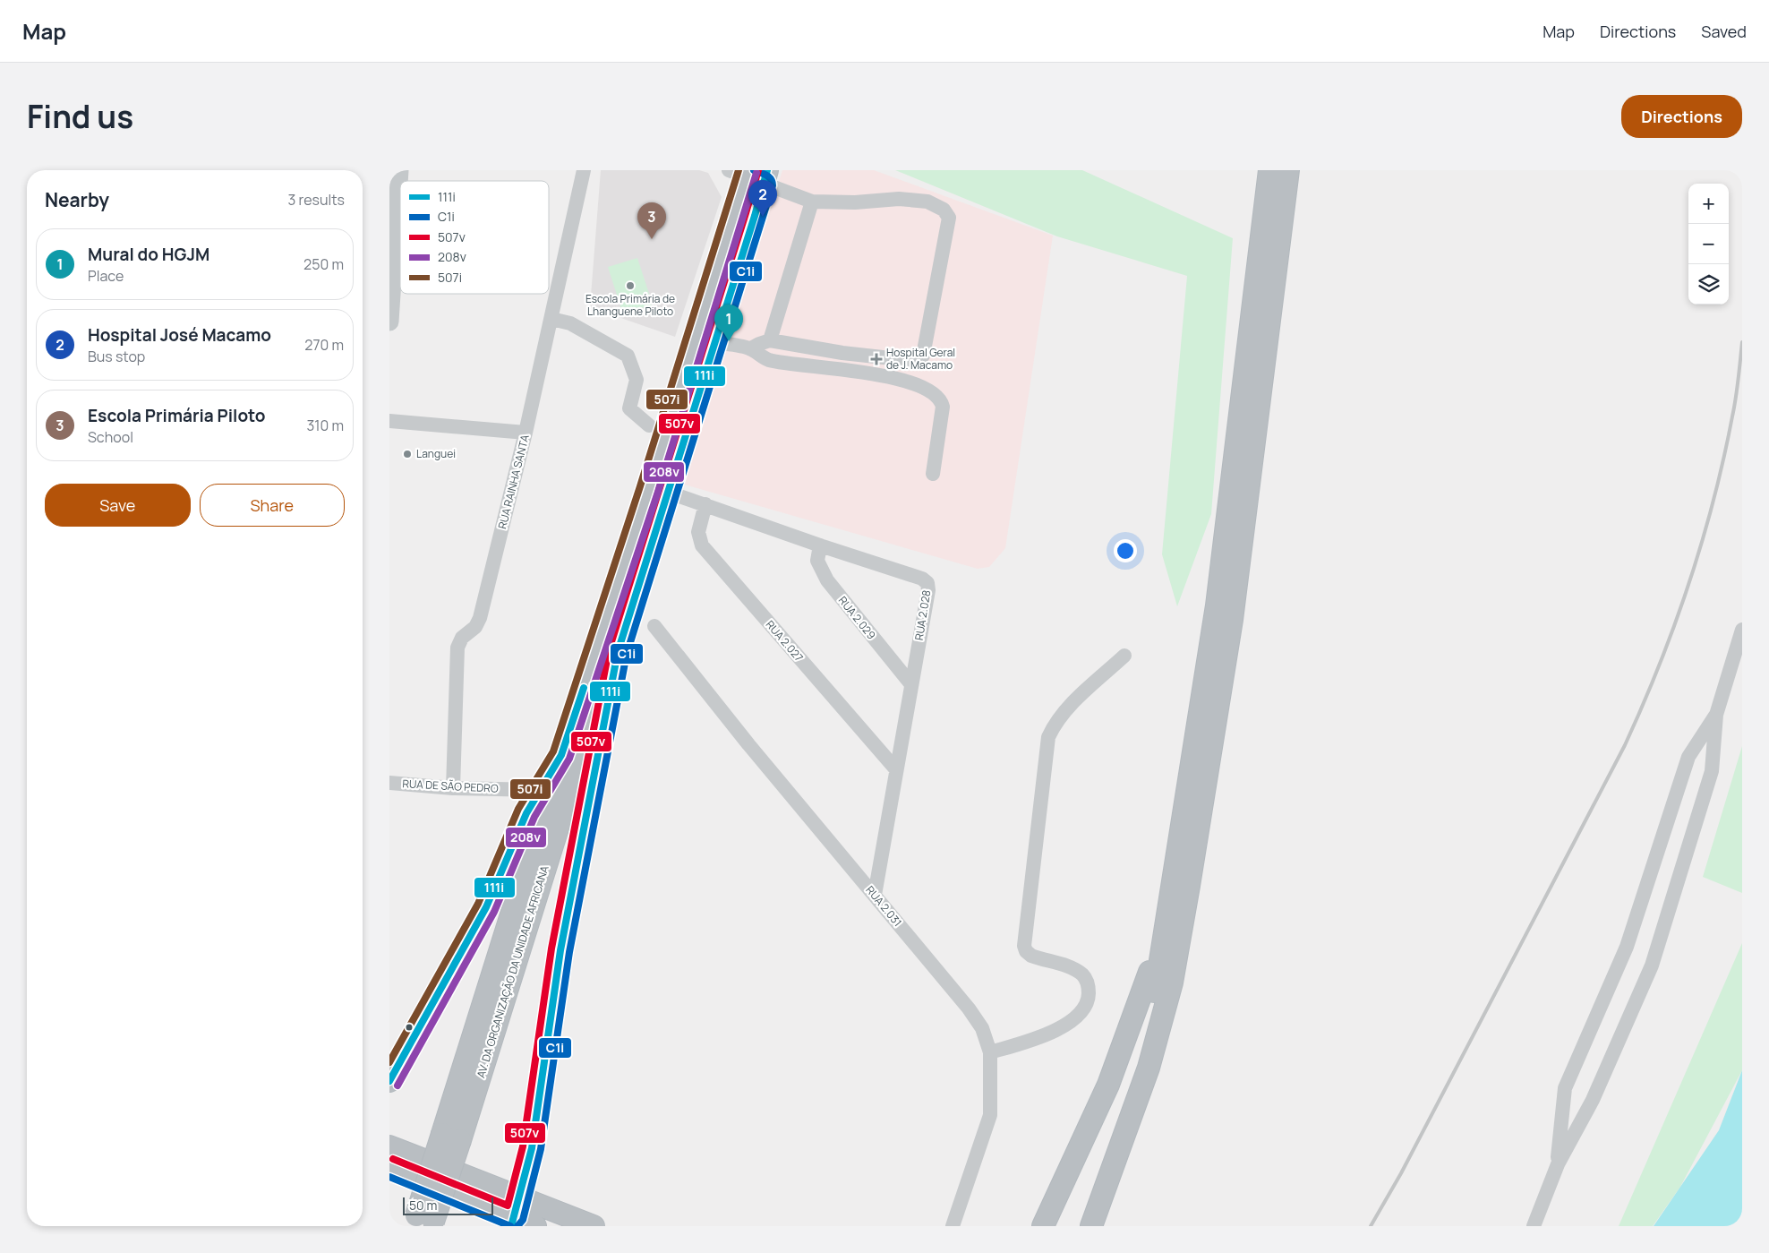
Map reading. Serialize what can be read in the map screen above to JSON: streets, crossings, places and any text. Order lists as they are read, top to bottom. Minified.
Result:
{"streets":{"highway":["AV. DA ORGANIZAÇÃO DA UNIDADE AFRICANA"],"street":["RUA RAINHA SANTA","RUA 2.028","RUA 2.029","RUA 2.027","RUA DE SÃO PEDRO","RUA 2.031"]},"crossings":[["RUA RAINHA SANTA","RUA DE SÃO PEDRO"],["RUA 2.028","RUA 2.029"],["RUA 2.028","RUA 2.027"],["RUA 2.028","RUA 2.031"],["RUA 2.028","AV. DA ORGANIZAÇÃO DA UNIDADE AFRICANA"]],"places":{"other":["Escola Primária de Lhanguene Piloto","Languei"],"health":["Hospital Geral de J. Macamo"]},"lines":["transit line 111i","transit line C1i","transit line 507v","transit line 507i","transit line 208v"],"legend":["111i","C1i","507v","208v","507i"],"scale_bar":"50 m","page":{"header":"Map","nav":["Map","Directions","Saved"],"title":"Find us","buttons":["Directions",["Save","Share"]],"heading":["Nearby","3 results"],"pins":["2","3","1"],"map_buttons":["+","−"],"list":[{"mark":"1","name":"Mural do HGJM","note":"Place","value":"250 m"},{"mark":"2","name":"Hospital José Macamo","note":"Bus stop","value":"270 m"},{"mark":"3","name":"Escola Primária Piloto","note":"School","value":"310 m"}],"scale":"50 m"}}
